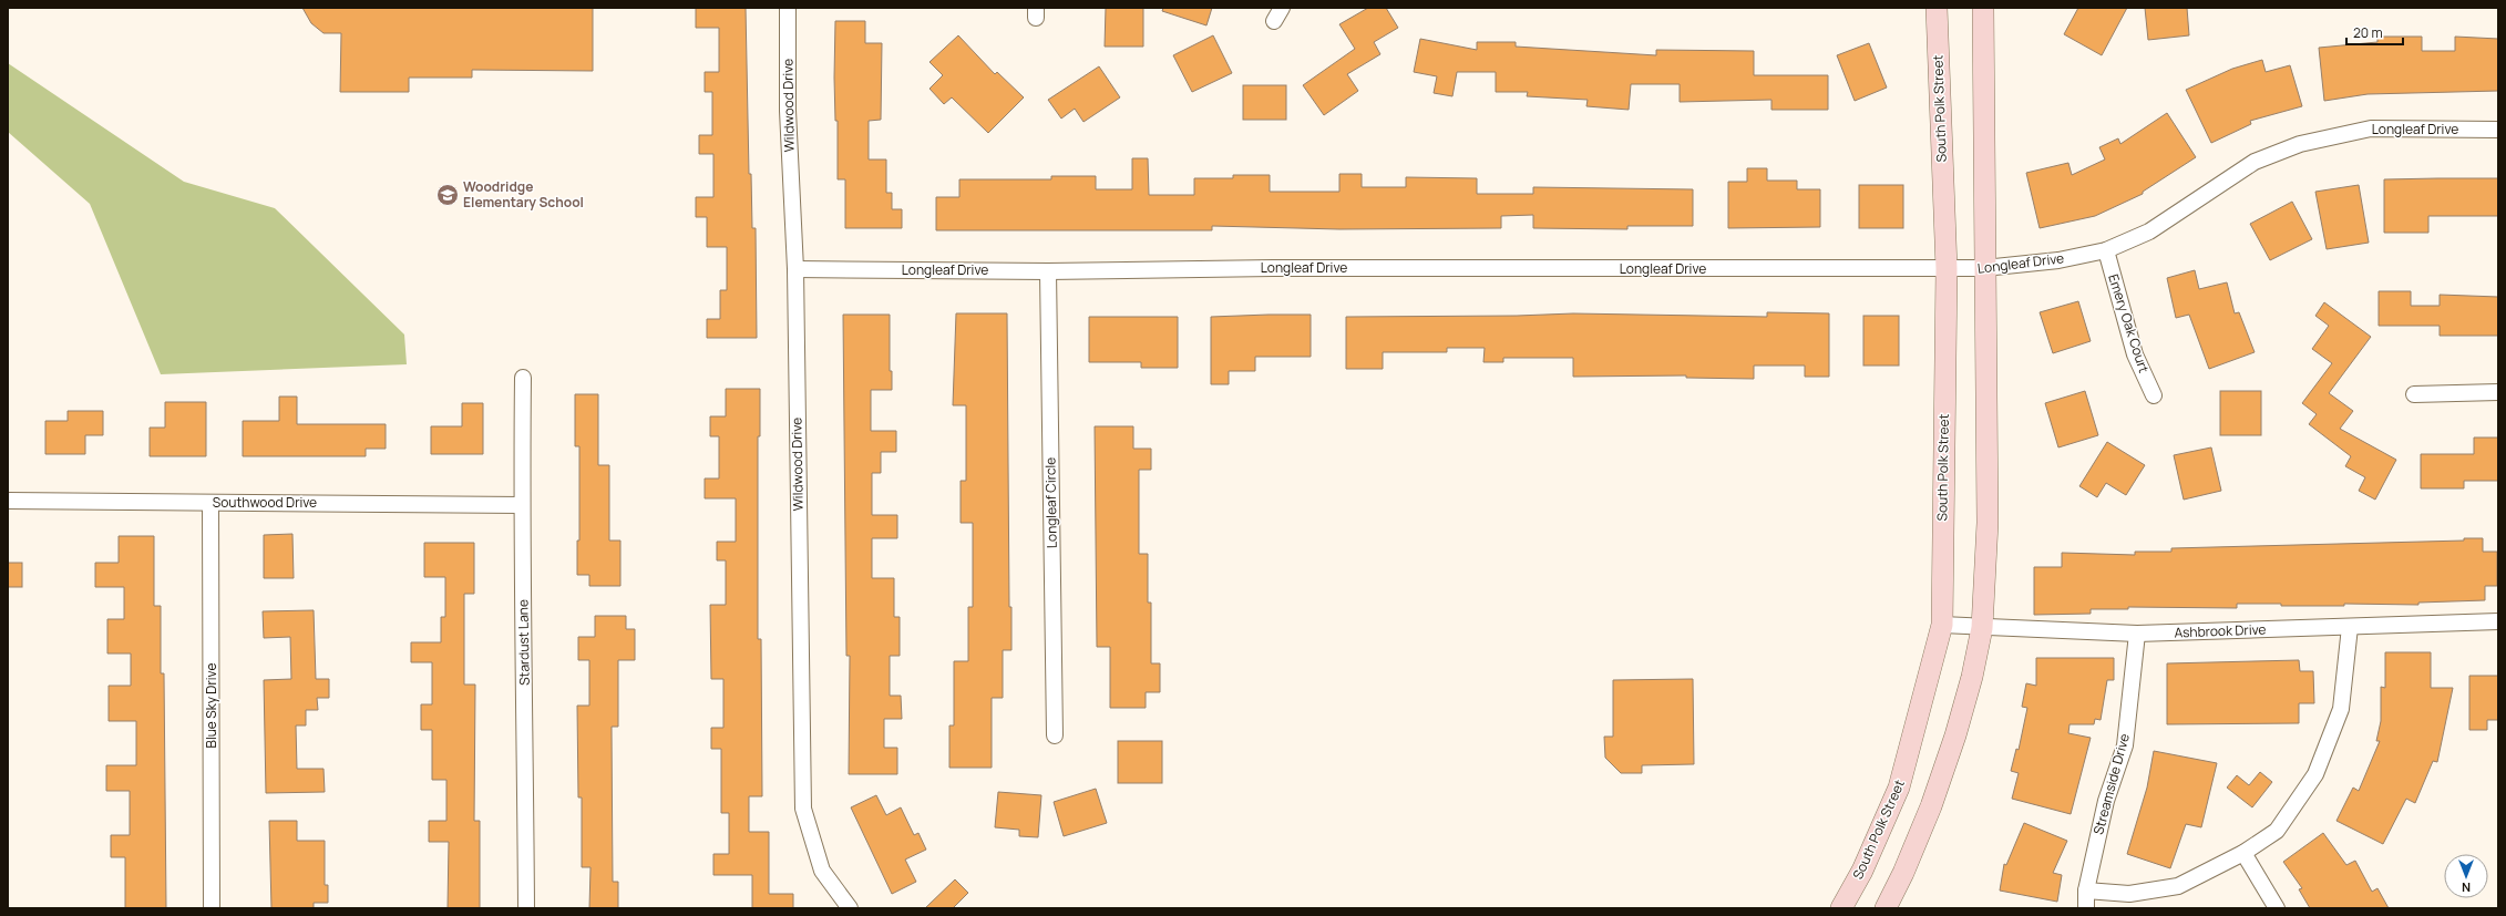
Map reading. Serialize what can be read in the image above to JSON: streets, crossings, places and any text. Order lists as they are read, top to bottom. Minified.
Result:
{"streets":{"main road":["South Polk Street"],"street":["Wildwood Drive","Longleaf Drive","Emery Oak Court","Southwood Drive","Longleaf Circle","Ashbrook Drive","Stardust Lane","Blue Sky Drive","Streamside Drive"]},"crossings":[["Wildwood Drive","Longleaf Drive"],["South Polk Street","Longleaf Drive"],["South Polk Street","Ashbrook Drive"],["Longleaf Drive","Emery Oak Court"],["Longleaf Drive","Longleaf Circle"],["Southwood Drive","Stardust Lane"],["Southwood Drive","Blue Sky Drive"],["Ashbrook Drive","Streamside Drive"]],"places":{"school or university":["Woodridge Elementary School"]},"scale_bar":"20 m","north":"bottom"}
